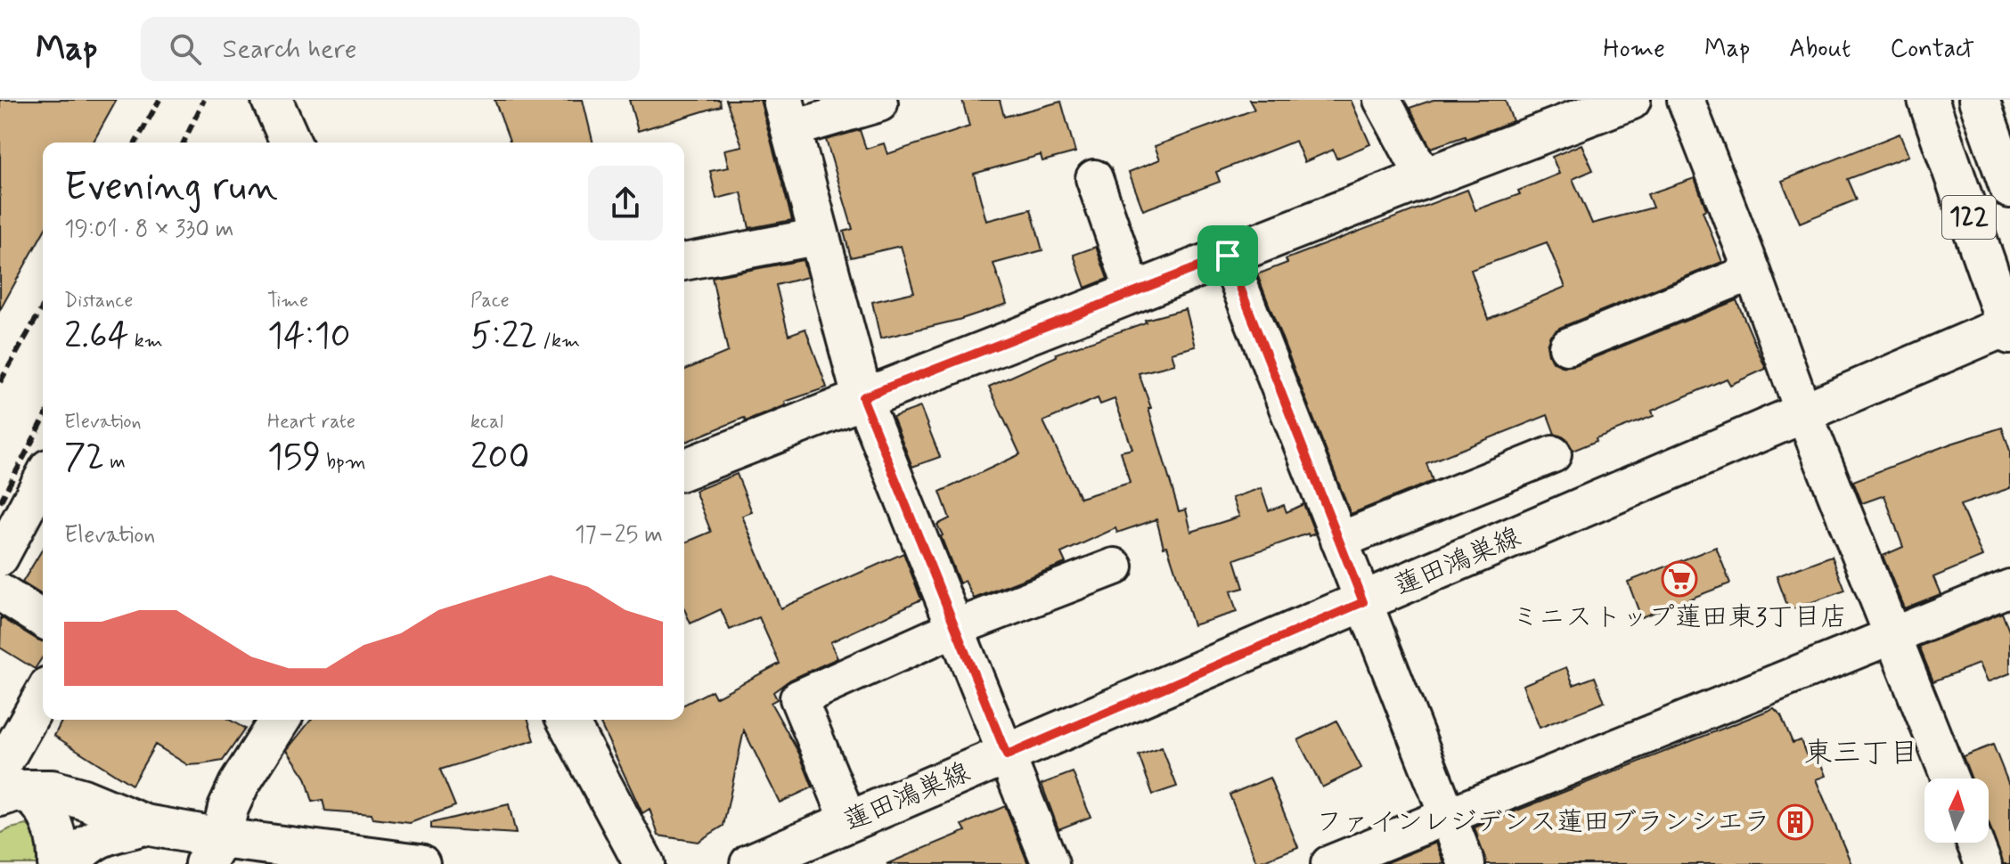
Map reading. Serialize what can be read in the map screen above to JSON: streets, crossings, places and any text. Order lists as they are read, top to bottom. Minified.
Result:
{"streets":{"main road":["122","蓮田鴻巣線"]},"crossings":[["122","蓮田鴻巣線"]],"districts":["東三丁目"],"places":{"supermarket":["ミニストップ蓮田東3丁目店"],"building":["ファインレジデンス蓮田ブランシエラ"]},"north":"top","page":{"header":"Map","search":"Search here","nav":["Home","Map","About","Contact"],"heading":["Evening run","19:01 · 8 × 330 m"],"stats":[["Distance","2.64 km"],["Time","14:10"],["Pace","5:22 /km"],["Elevation","72 m"],["Heart rate","159 bpm"],["kcal","200"]],"chart":["Elevation","17–25 m"]}}
